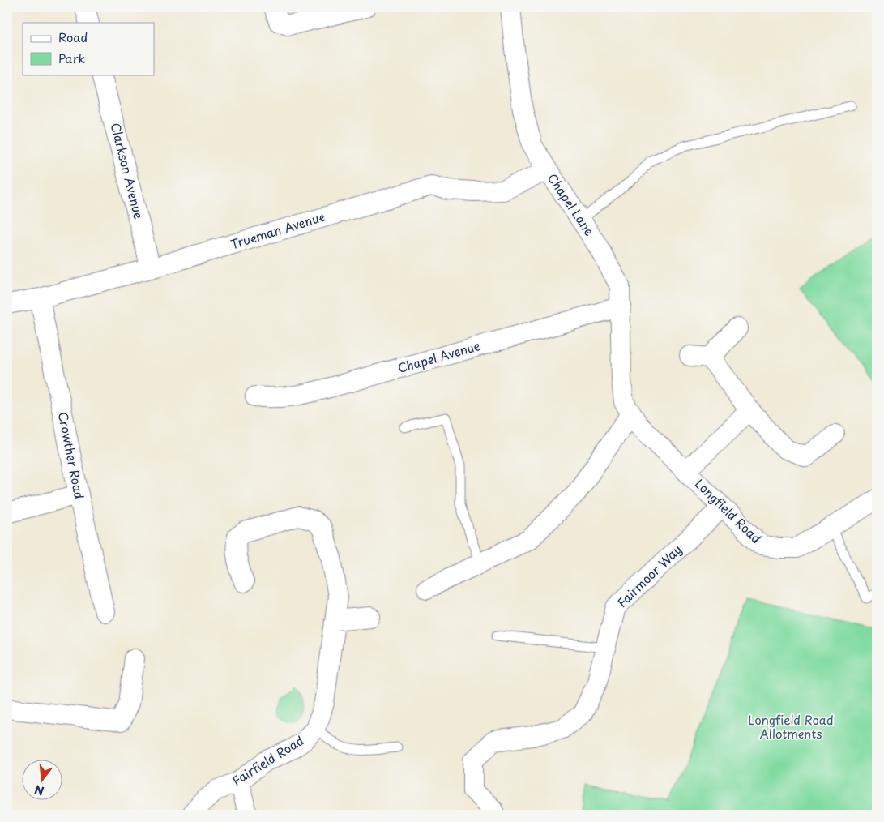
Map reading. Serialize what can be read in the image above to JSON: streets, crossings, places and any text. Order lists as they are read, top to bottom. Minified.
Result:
{"streets":{"street":["Clarkson Avenue","Chapel Lane","Trueman Avenue","Chapel Avenue","Crowther Road","Longfield Road","Fairmoor Way","Fairfield Road"]},"crossings":[["Clarkson Avenue","Trueman Avenue"],["Chapel Lane","Trueman Avenue"],["Chapel Lane","Chapel Avenue"],["Chapel Lane","Longfield Road"],["Trueman Avenue","Crowther Road"],["Longfield Road","Fairmoor Way"]],"parks":["Longfield Road Allotments"],"legend":["Road","Park"],"north":"bottom"}
